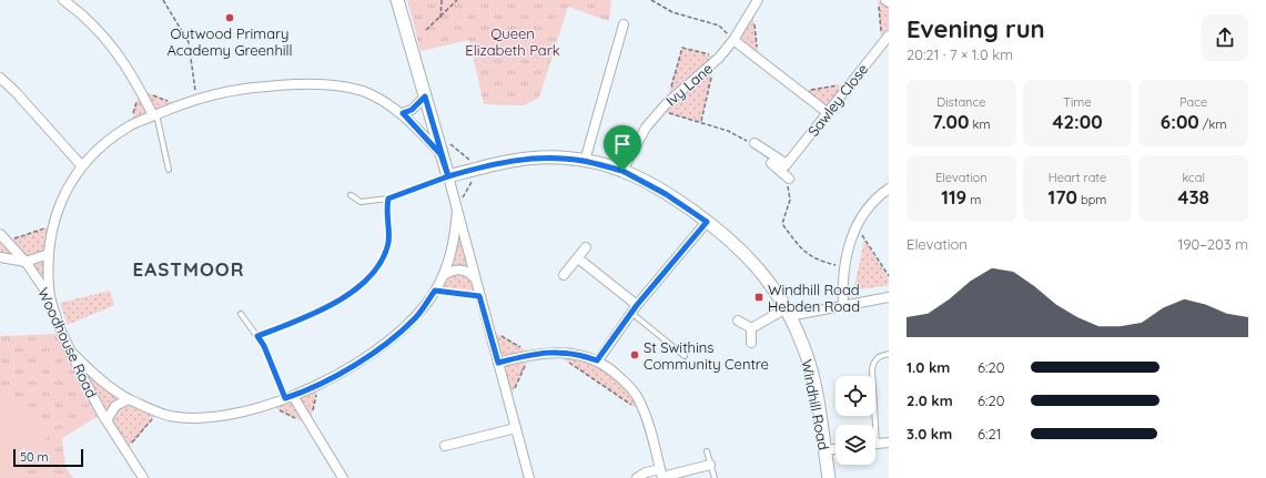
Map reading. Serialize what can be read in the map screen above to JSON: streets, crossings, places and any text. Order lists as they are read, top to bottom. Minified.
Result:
{"streets":{"street":["Ivy Lane","Sawley Close","Woodhouse Road","Windhill Road"]},"crossings":[["Ivy Lane","Windhill Road"]],"districts":["EASTMOOR"],"parks":["Queen Elizabeth Park"],"places":{"other":["Outwood Primary Academy Greenhill","St Swithins Community Centre"],"transit":["Windhill Road Hebden Road"]},"scale_bar":"50 m","page":{"heading":["Evening run","20:21 · 7 × 1.0 km"],"stats":[["Distance","7.00 km"],["Time","42:00"],["Pace","6:00 /km"],["Elevation","119 m"],["Heart rate","170 bpm"],["kcal","438"]],"chart":["Elevation","190–203 m"],"list":[{"name":"1.0 km","note":"6:20"},{"name":"2.0 km","note":"6:20"},{"name":"3.0 km","note":"6:21"}],"scale":"50 m"}}
